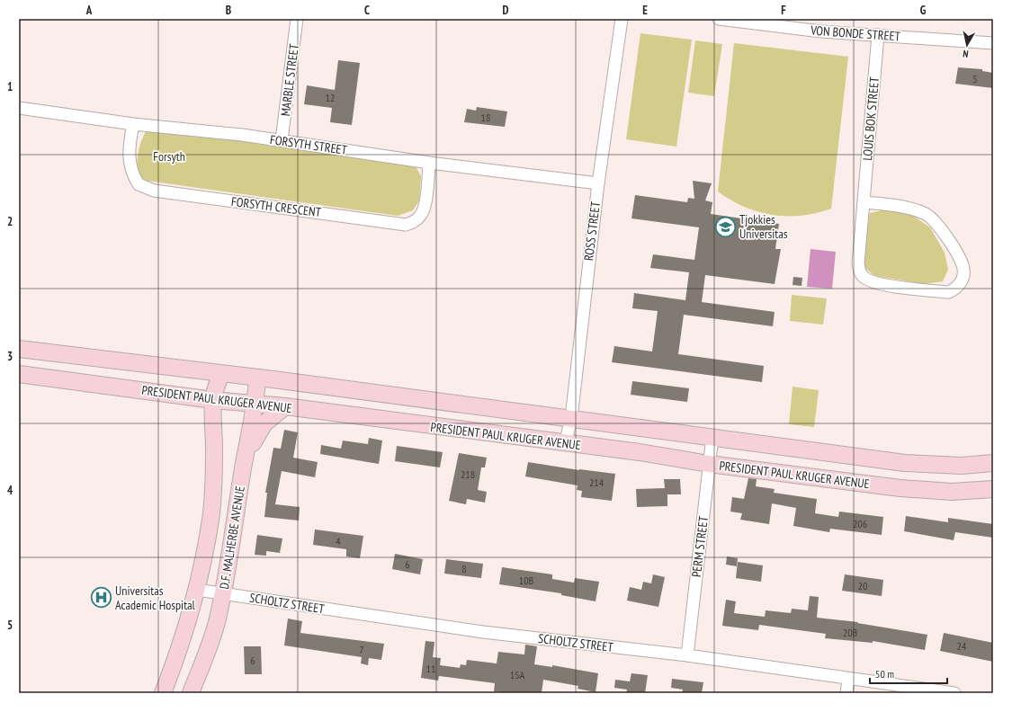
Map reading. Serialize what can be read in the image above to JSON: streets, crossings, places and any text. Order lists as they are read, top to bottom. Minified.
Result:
{"streets":{"street":["VON BONDE STREET","MARBLE STREET","LOUIS BOK STREET","FORSYTH STREET","FORSYTH CRESCENT","ROSS STREET","PRESIDENT PAUL KRUGER AVENUE","D.F. MALHERBE AVENUE","PERM STREET","SCHOLTZ STREET"]},"crossings":[["VON BONDE STREET","LOUIS BOK STREET"],["MARBLE STREET","FORSYTH STREET"],["FORSYTH STREET","FORSYTH CRESCENT"],["FORSYTH STREET","ROSS STREET"],["ROSS STREET","PRESIDENT PAUL KRUGER AVENUE"],["PRESIDENT PAUL KRUGER AVENUE","D.F. MALHERBE AVENUE"],["PRESIDENT PAUL KRUGER AVENUE","PERM STREET"],["D.F. MALHERBE AVENUE","SCHOLTZ STREET"],["PERM STREET","SCHOLTZ STREET"]],"parks":["Forsyth"],"places":{"school or university":["Tjokkies Universitas"],"hospital":["Universitas Academic Hospital"]},"house_numbers":["5","12","18","218","214","206","4","6","8","10B","20","20B","24","7","6","11","15A"],"scale_bar":"50 m","north":"bottom","grid":{"columns":["A","B","C","D","E","F","G"],"rows":["1","2","3","4","5"]}}
